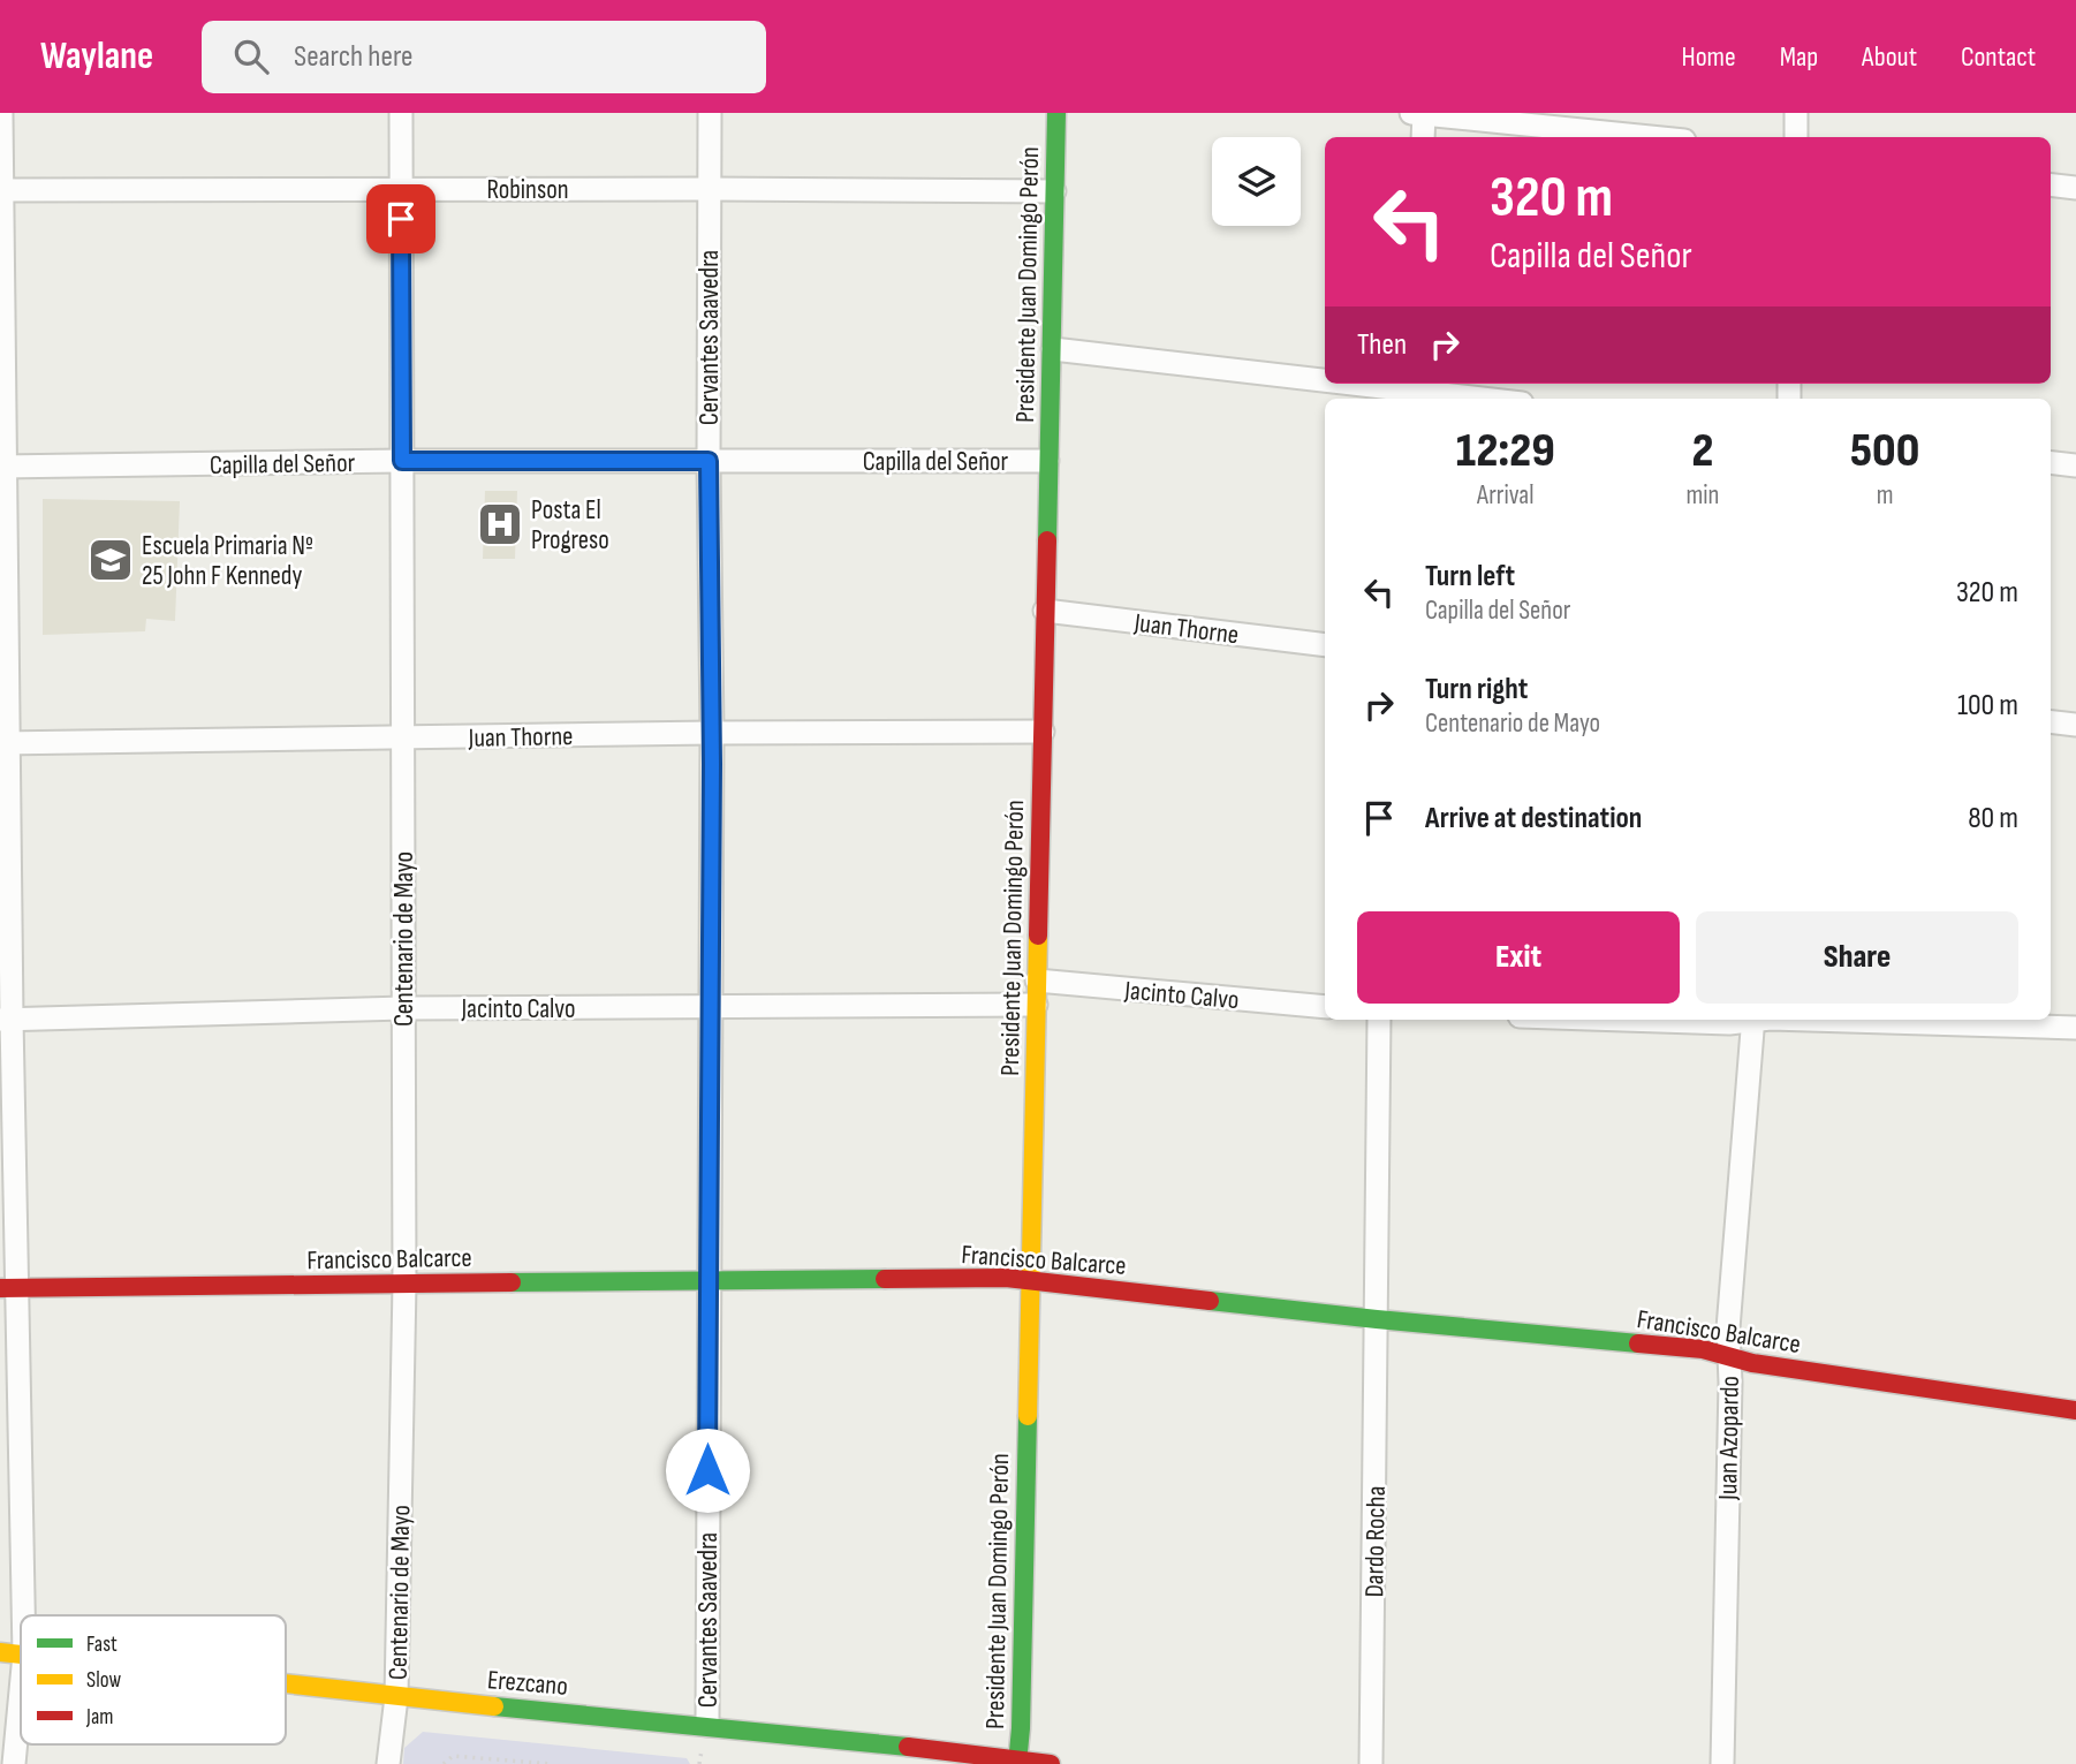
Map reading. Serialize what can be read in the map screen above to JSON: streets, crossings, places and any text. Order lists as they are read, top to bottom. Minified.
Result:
{"streets":{"street":["Robinson","Presidente Juan Domingo Perón","Cervantes Saavedra","Capilla del Señor","Juan Thorne","Centenario de Mayo","Jacinto Calvo","Francisco Balcarce","Juan Azopardo","Dardo Rocha","Erezcano"]},"crossings":[["Robinson","Presidente Juan Domingo Perón"],["Robinson","Cervantes Saavedra"],["Robinson","Centenario de Mayo"],["Presidente Juan Domingo Perón","Capilla del Señor"],["Presidente Juan Domingo Perón","Juan Thorne"],["Presidente Juan Domingo Perón","Jacinto Calvo"],["Presidente Juan Domingo Perón","Francisco Balcarce"],["Presidente Juan Domingo Perón","Erezcano"],["Cervantes Saavedra","Capilla del Señor"],["Cervantes Saavedra","Juan Thorne"],["Cervantes Saavedra","Jacinto Calvo"],["Cervantes Saavedra","Francisco Balcarce"],["Cervantes Saavedra","Erezcano"],["Capilla del Señor","Centenario de Mayo"],["Juan Thorne","Centenario de Mayo"],["Centenario de Mayo","Jacinto Calvo"],["Centenario de Mayo","Francisco Balcarce"],["Centenario de Mayo","Erezcano"],["Francisco Balcarce","Juan Azopardo"],["Francisco Balcarce","Dardo Rocha"]],"places":{"hospital":["Posta El Progreso"],"school or university":["Escuela Primaria Nº 25 John F Kennedy"]},"legend":["Fast","Slow","Jam"],"page":{"header":"Waylane","search":"Search here","nav":["Home","Map","About","Contact"],"turn":["320 m","Capilla del Señor"],"then":"Then","eta":["12:29","Arrival","2","min","500","m"],"list":[{"name":"Turn left","note":"Capilla del Señor","value":"320 m"},{"name":"Turn right","note":"Centenario de Mayo","value":"100 m"},{"name":"Arrive at destination","value":"80 m"}],"buttons":["Exit","Share"]}}
